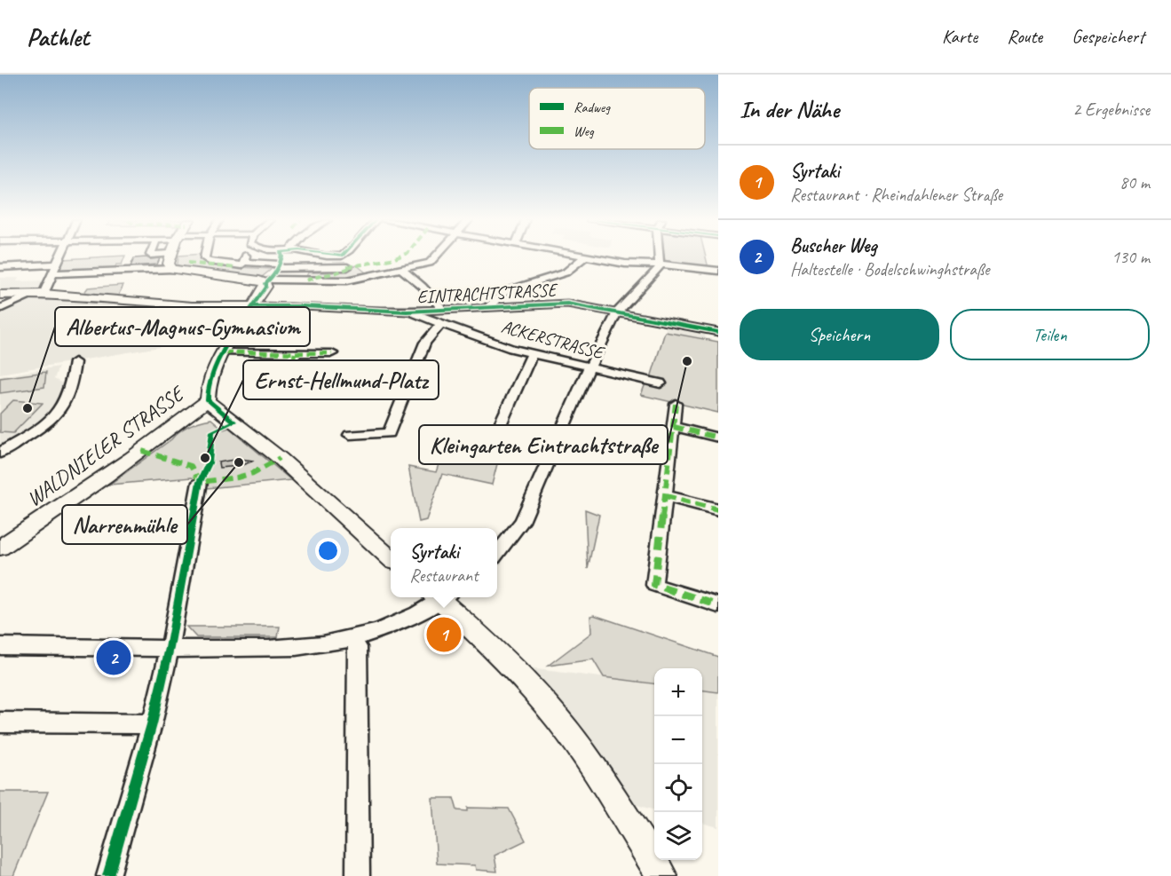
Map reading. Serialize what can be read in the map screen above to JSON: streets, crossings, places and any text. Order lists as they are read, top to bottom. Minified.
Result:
{"streets":{"main road":["WALDNIELER STRASSE"],"street":["EINTRACHTSTRASSE","ACKERSTRASSE"]},"crossings":[["EINTRACHTSTRASSE","ACKERSTRASSE"]],"places":["Kleingarten Eintrachtstraße","Albertus-Magnus-Gymnasium","Ernst-Hellmund-Platz","Narrenmühle"],"legend":["Radweg","Weg"],"page":{"header":"Pathlet","nav":["Karte","Route","Gespeichert"],"heading":["In der Nähe","2 Ergebnisse"],"list":[{"mark":"1","name":"Syrtaki","note":"Restaurant · Rheindahlener Straße","value":"80 m"},{"mark":"2","name":"Buscher Weg","note":"Haltestelle · Bodelschwinghstraße","value":"130 m"}],"buttons":["Speichern","Teilen"],"popup":["Syrtaki","Restaurant"],"pins":["1","2"],"map_buttons":["+","−"]}}
